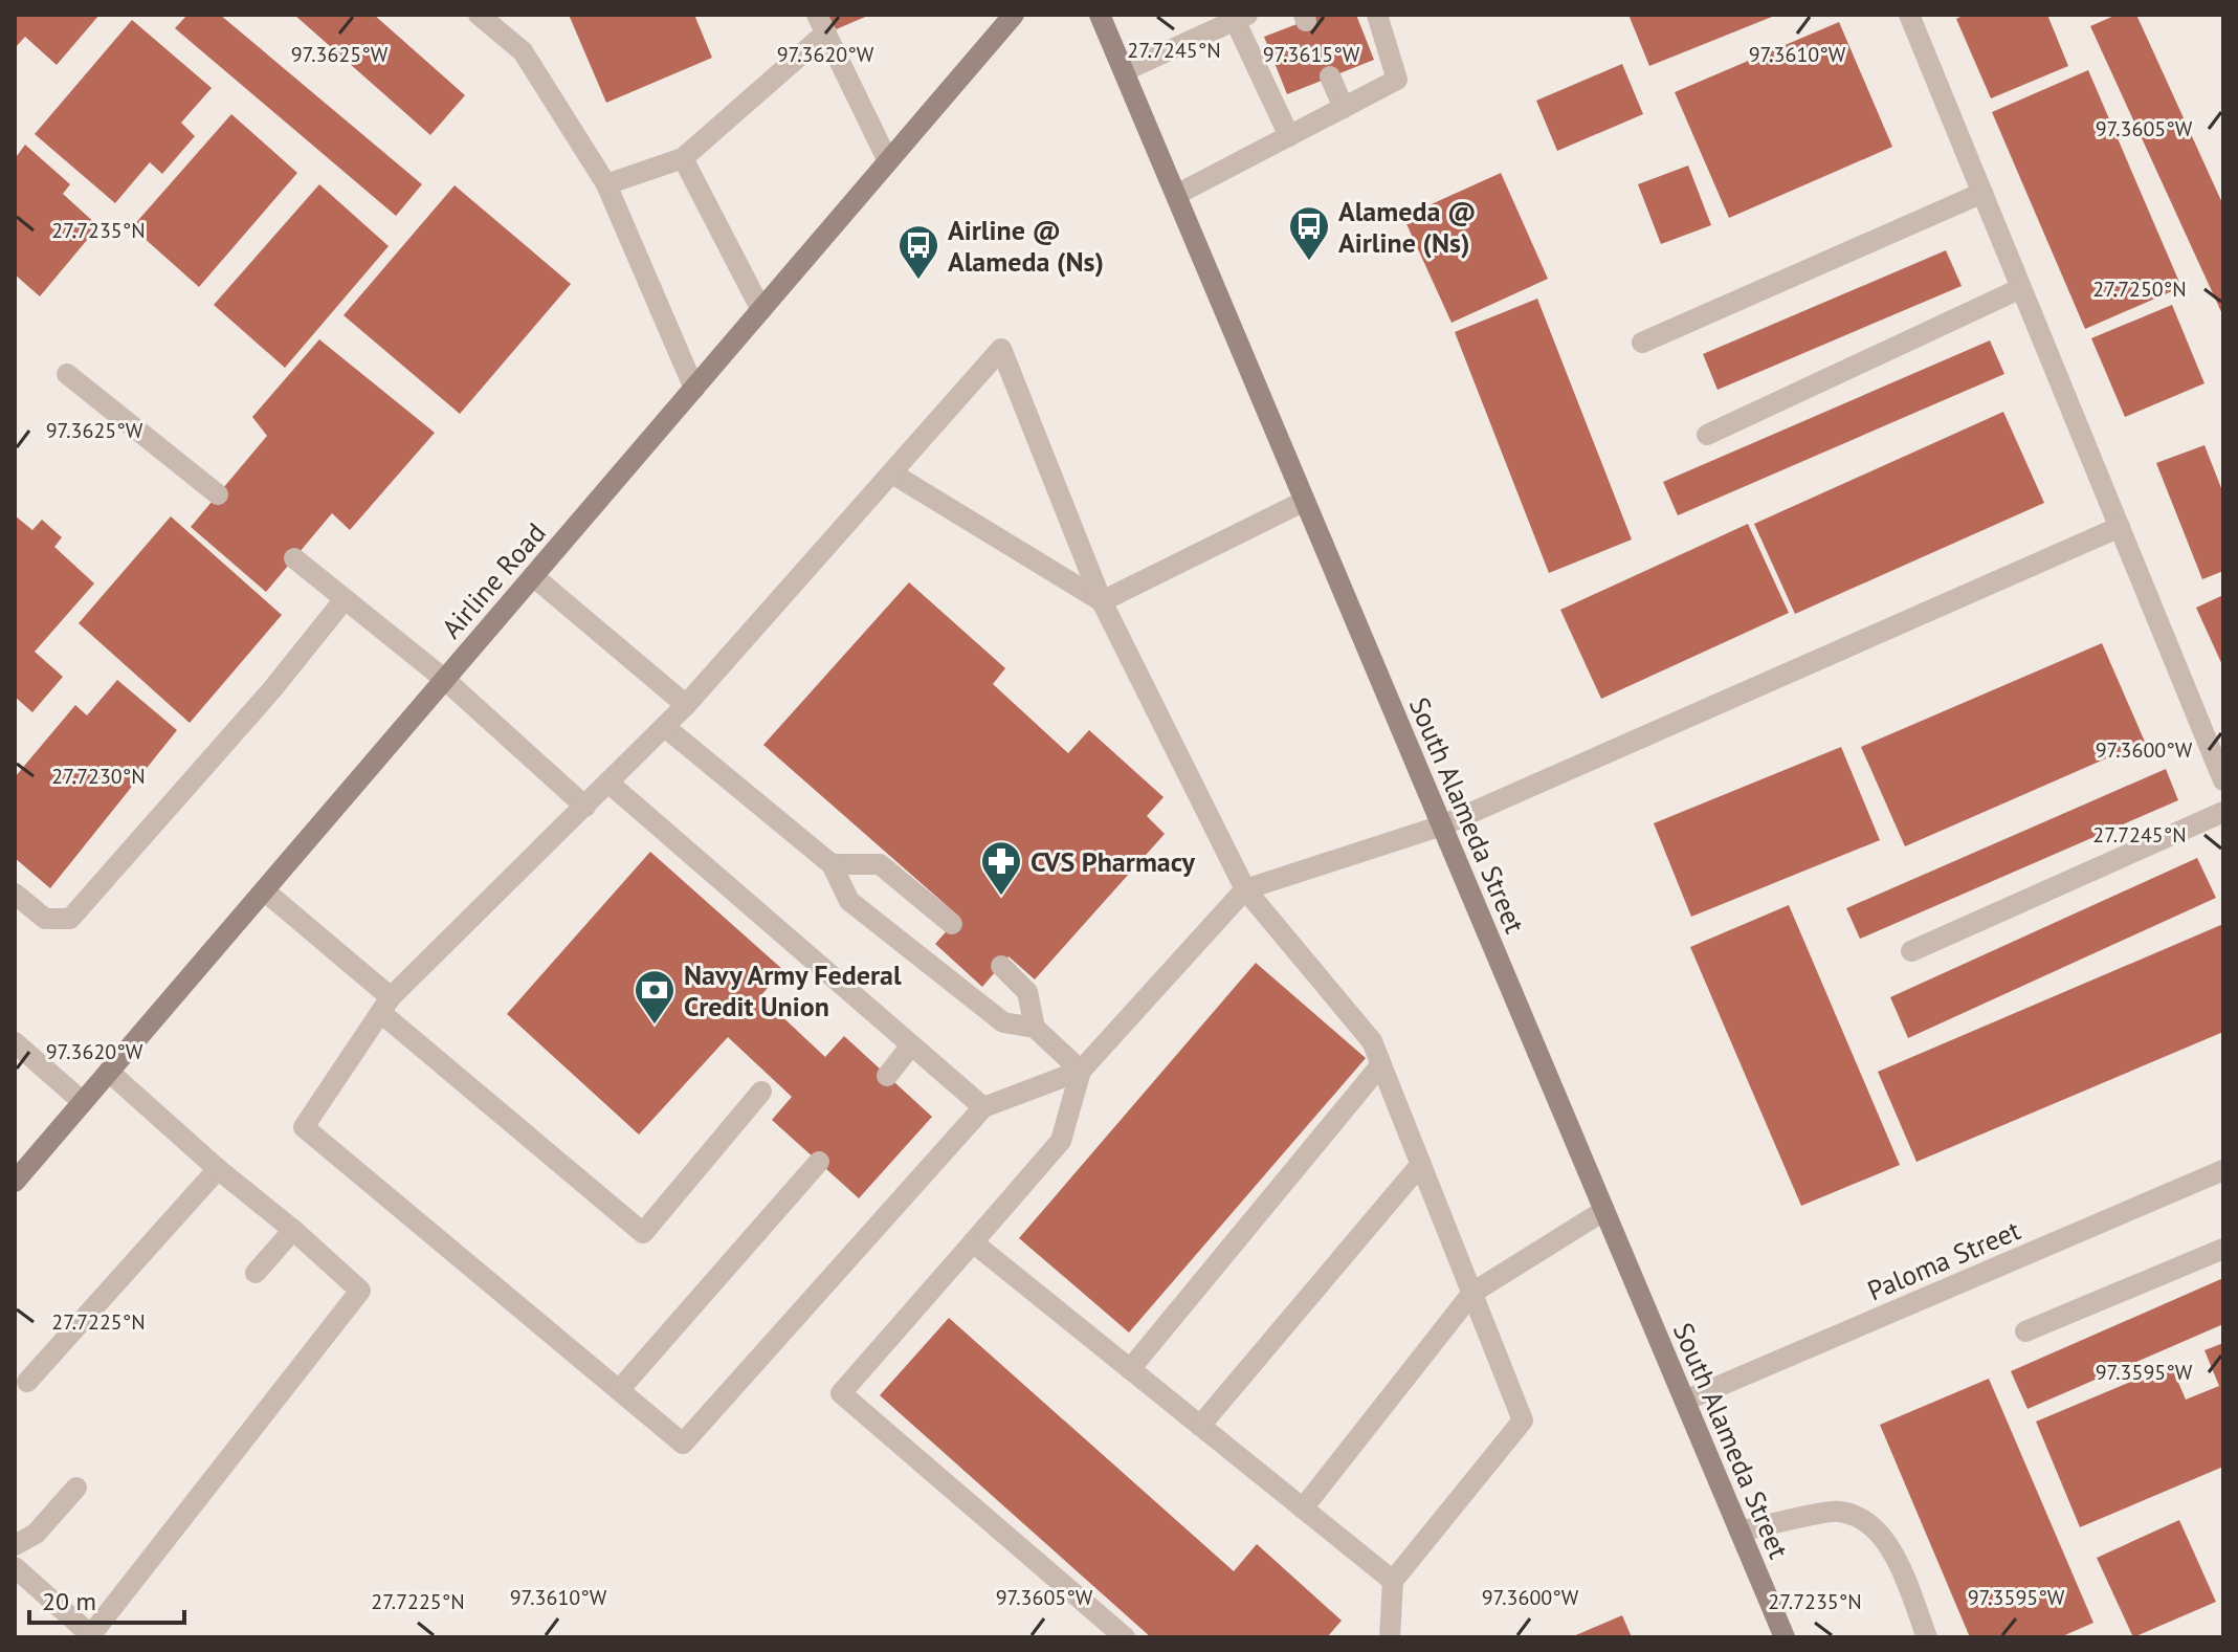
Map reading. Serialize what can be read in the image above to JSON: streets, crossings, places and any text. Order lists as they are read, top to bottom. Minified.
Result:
{"streets":{"main road":["Airline Road","South Alameda Street"],"street":["Paloma Street"]},"crossings":[["South Alameda Street","Paloma Street"]],"places":{"bus stop":["Alameda @ Airline (Ns)","Airline @ Alameda (Ns)"],"pharmacy":["CVS Pharmacy"],"bank":["Navy Army Federal Credit Union"]},"scale_bar":"20 m","coordinates":["27.7245°N","97.3625°W","97.3615°W","97.3610°W","97.3620°W","97.3605°W","27.7235°N","27.7250°N","97.3600°W","27.7230°N","27.7225°N","97.3595°W"]}
